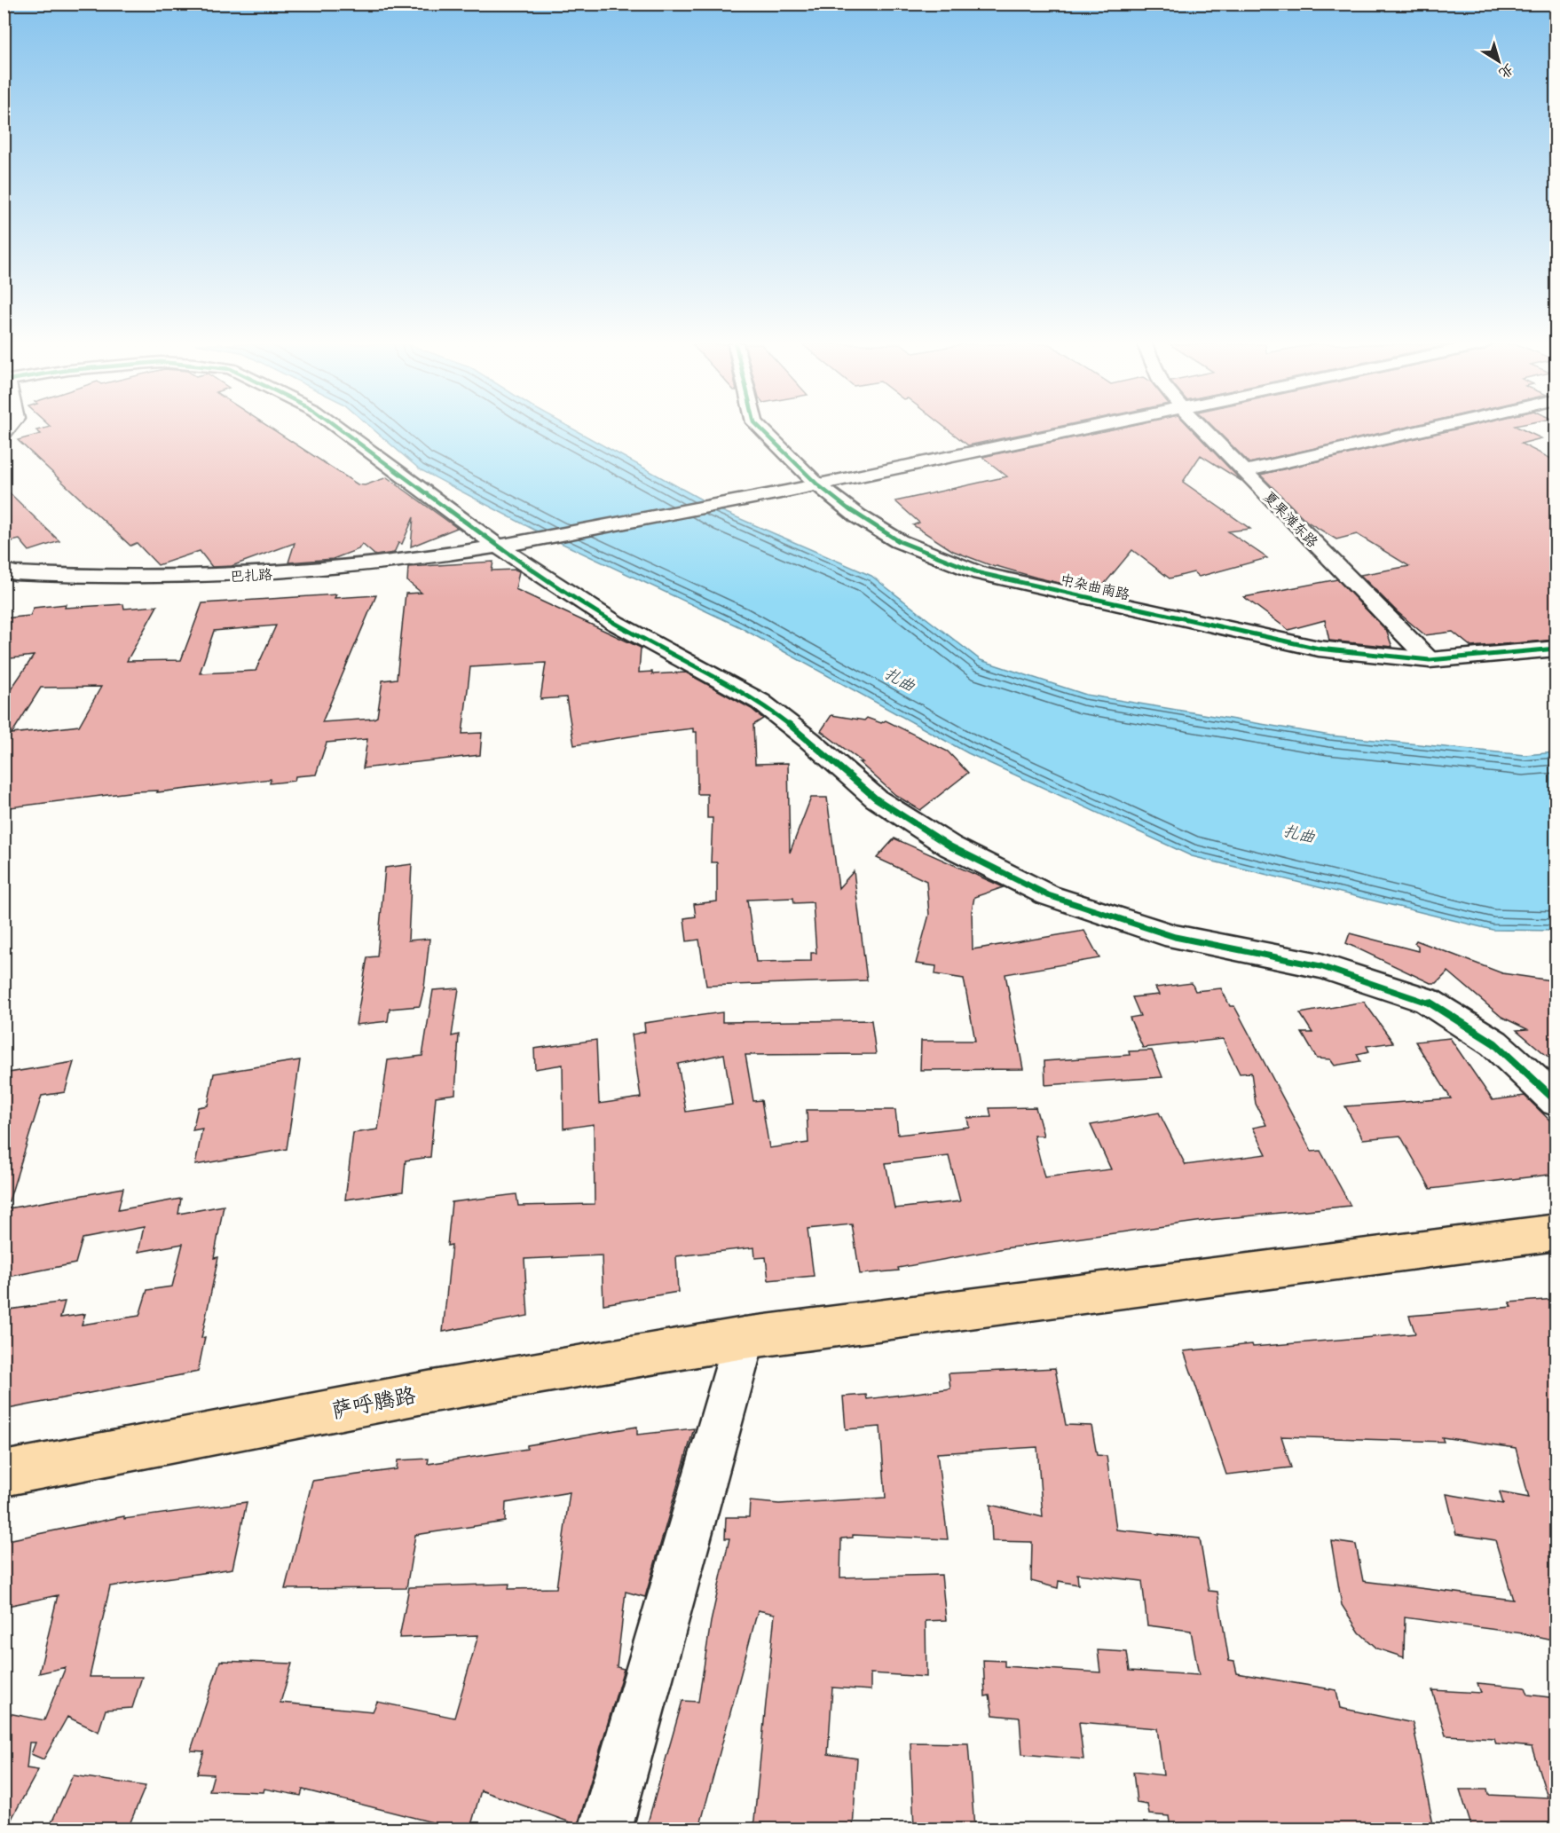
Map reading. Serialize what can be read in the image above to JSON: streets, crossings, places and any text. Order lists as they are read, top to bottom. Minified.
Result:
{"streets":{"highway":["萨呼腾路"],"street":["夏果滩东路","巴扎路","中杂曲南路"]},"crossings":[["夏果滩东路","中杂曲南路"],["巴扎路","中杂曲南路"]],"water":["扎曲"],"north":"bottom right"}
